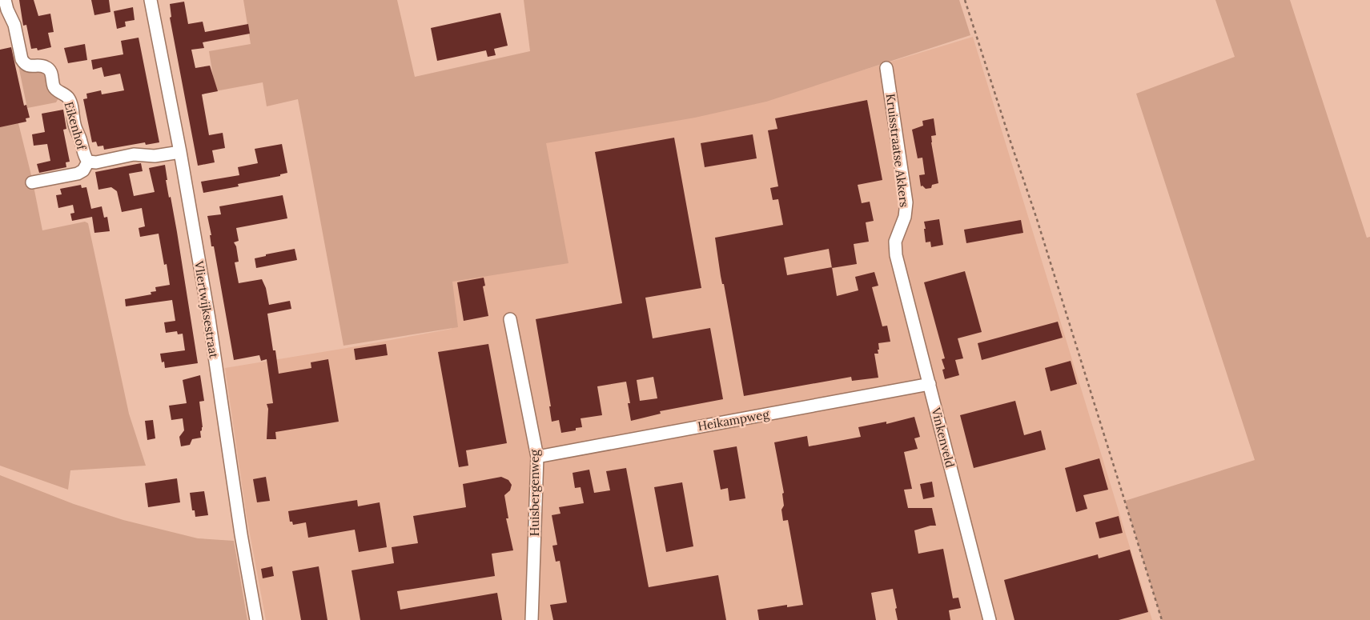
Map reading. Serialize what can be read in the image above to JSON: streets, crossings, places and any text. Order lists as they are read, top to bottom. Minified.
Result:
{"streets":{"street":["Eikenhof","Kruisstraatse Akkers","Vliertwijksestraat","Heikampweg","Vinkenveld","Huisbergenweg"]},"crossings":[["Eikenhof","Vliertwijksestraat"],["Kruisstraatse Akkers","Vinkenveld"],["Heikampweg","Vinkenveld"],["Heikampweg","Huisbergenweg"]]}
